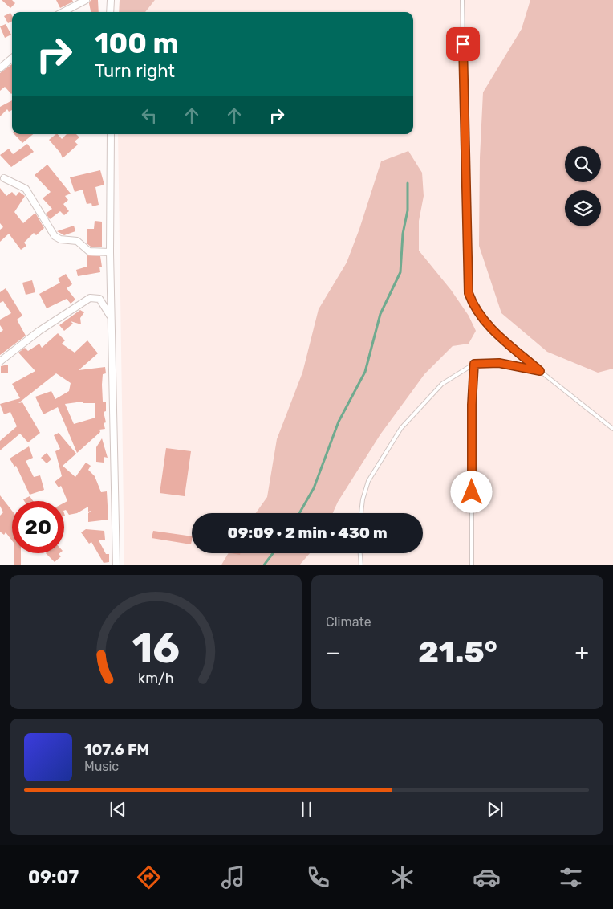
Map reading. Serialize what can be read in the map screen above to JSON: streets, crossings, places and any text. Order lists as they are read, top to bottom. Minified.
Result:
{"page":{"turn":["100 m","Turn right"],"limit":"20","trip":"09:09 · 2 min · 430 m","tile":"Climate","heat":["−","21.5°","+"],"song":["107.6 FM","Music"],"tabs":"09:07","gauge":["16","km/h"]}}
